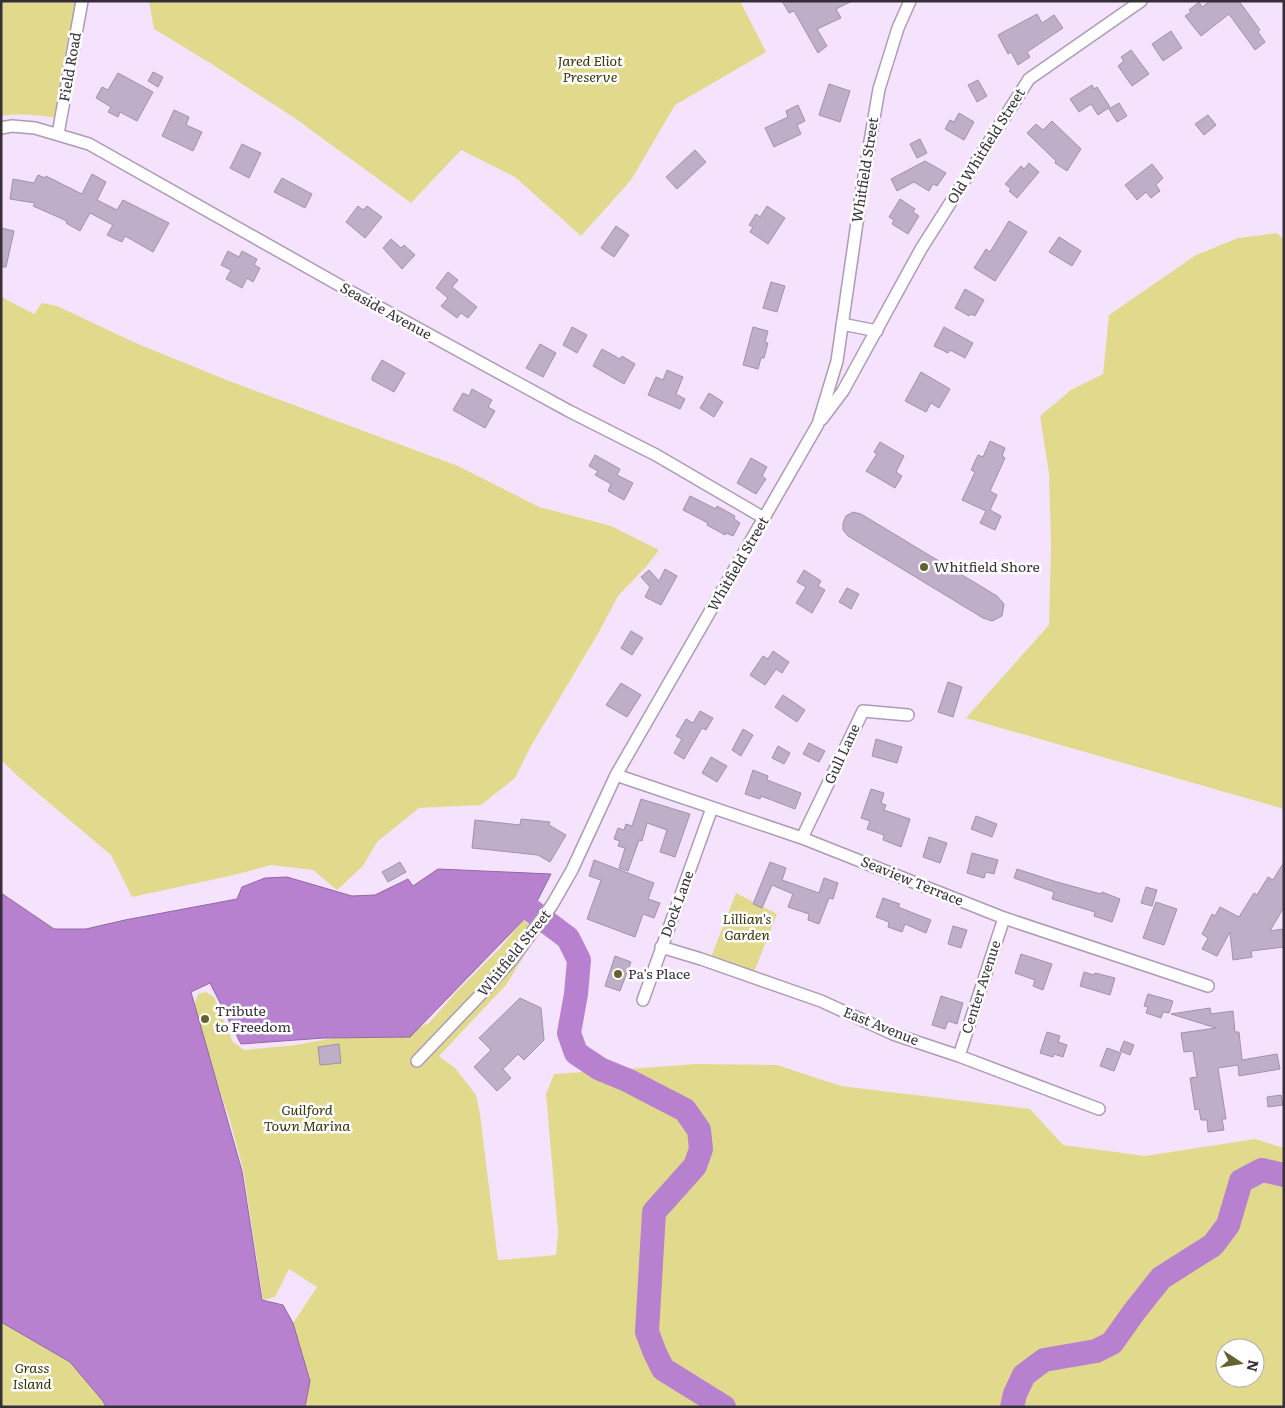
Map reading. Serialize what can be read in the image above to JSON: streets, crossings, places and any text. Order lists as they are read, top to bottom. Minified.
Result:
{"streets":{"street":["Field Road","Old Whitfield Street","Whitfield Street","Seaside Avenue","Gull Lane","Seaview Terrace","Dock Lane","Center Avenue","East Avenue"]},"crossings":[["Field Road","Seaside Avenue"],["Old Whitfield Street","Whitfield Street"],["Whitfield Street","Seaside Avenue"],["Whitfield Street","Seaview Terrace"],["Gull Lane","Seaview Terrace"],["Seaview Terrace","Dock Lane"],["Seaview Terrace","Center Avenue"],["Dock Lane","East Avenue"],["Center Avenue","East Avenue"]],"parks":["Jared Eliot Preserve","Lillian's Garden","Guilford Town Marina","Grass Island"],"places":["Whitfield Shore","Pa's Place","Tribute to Freedom"],"north":"right"}
